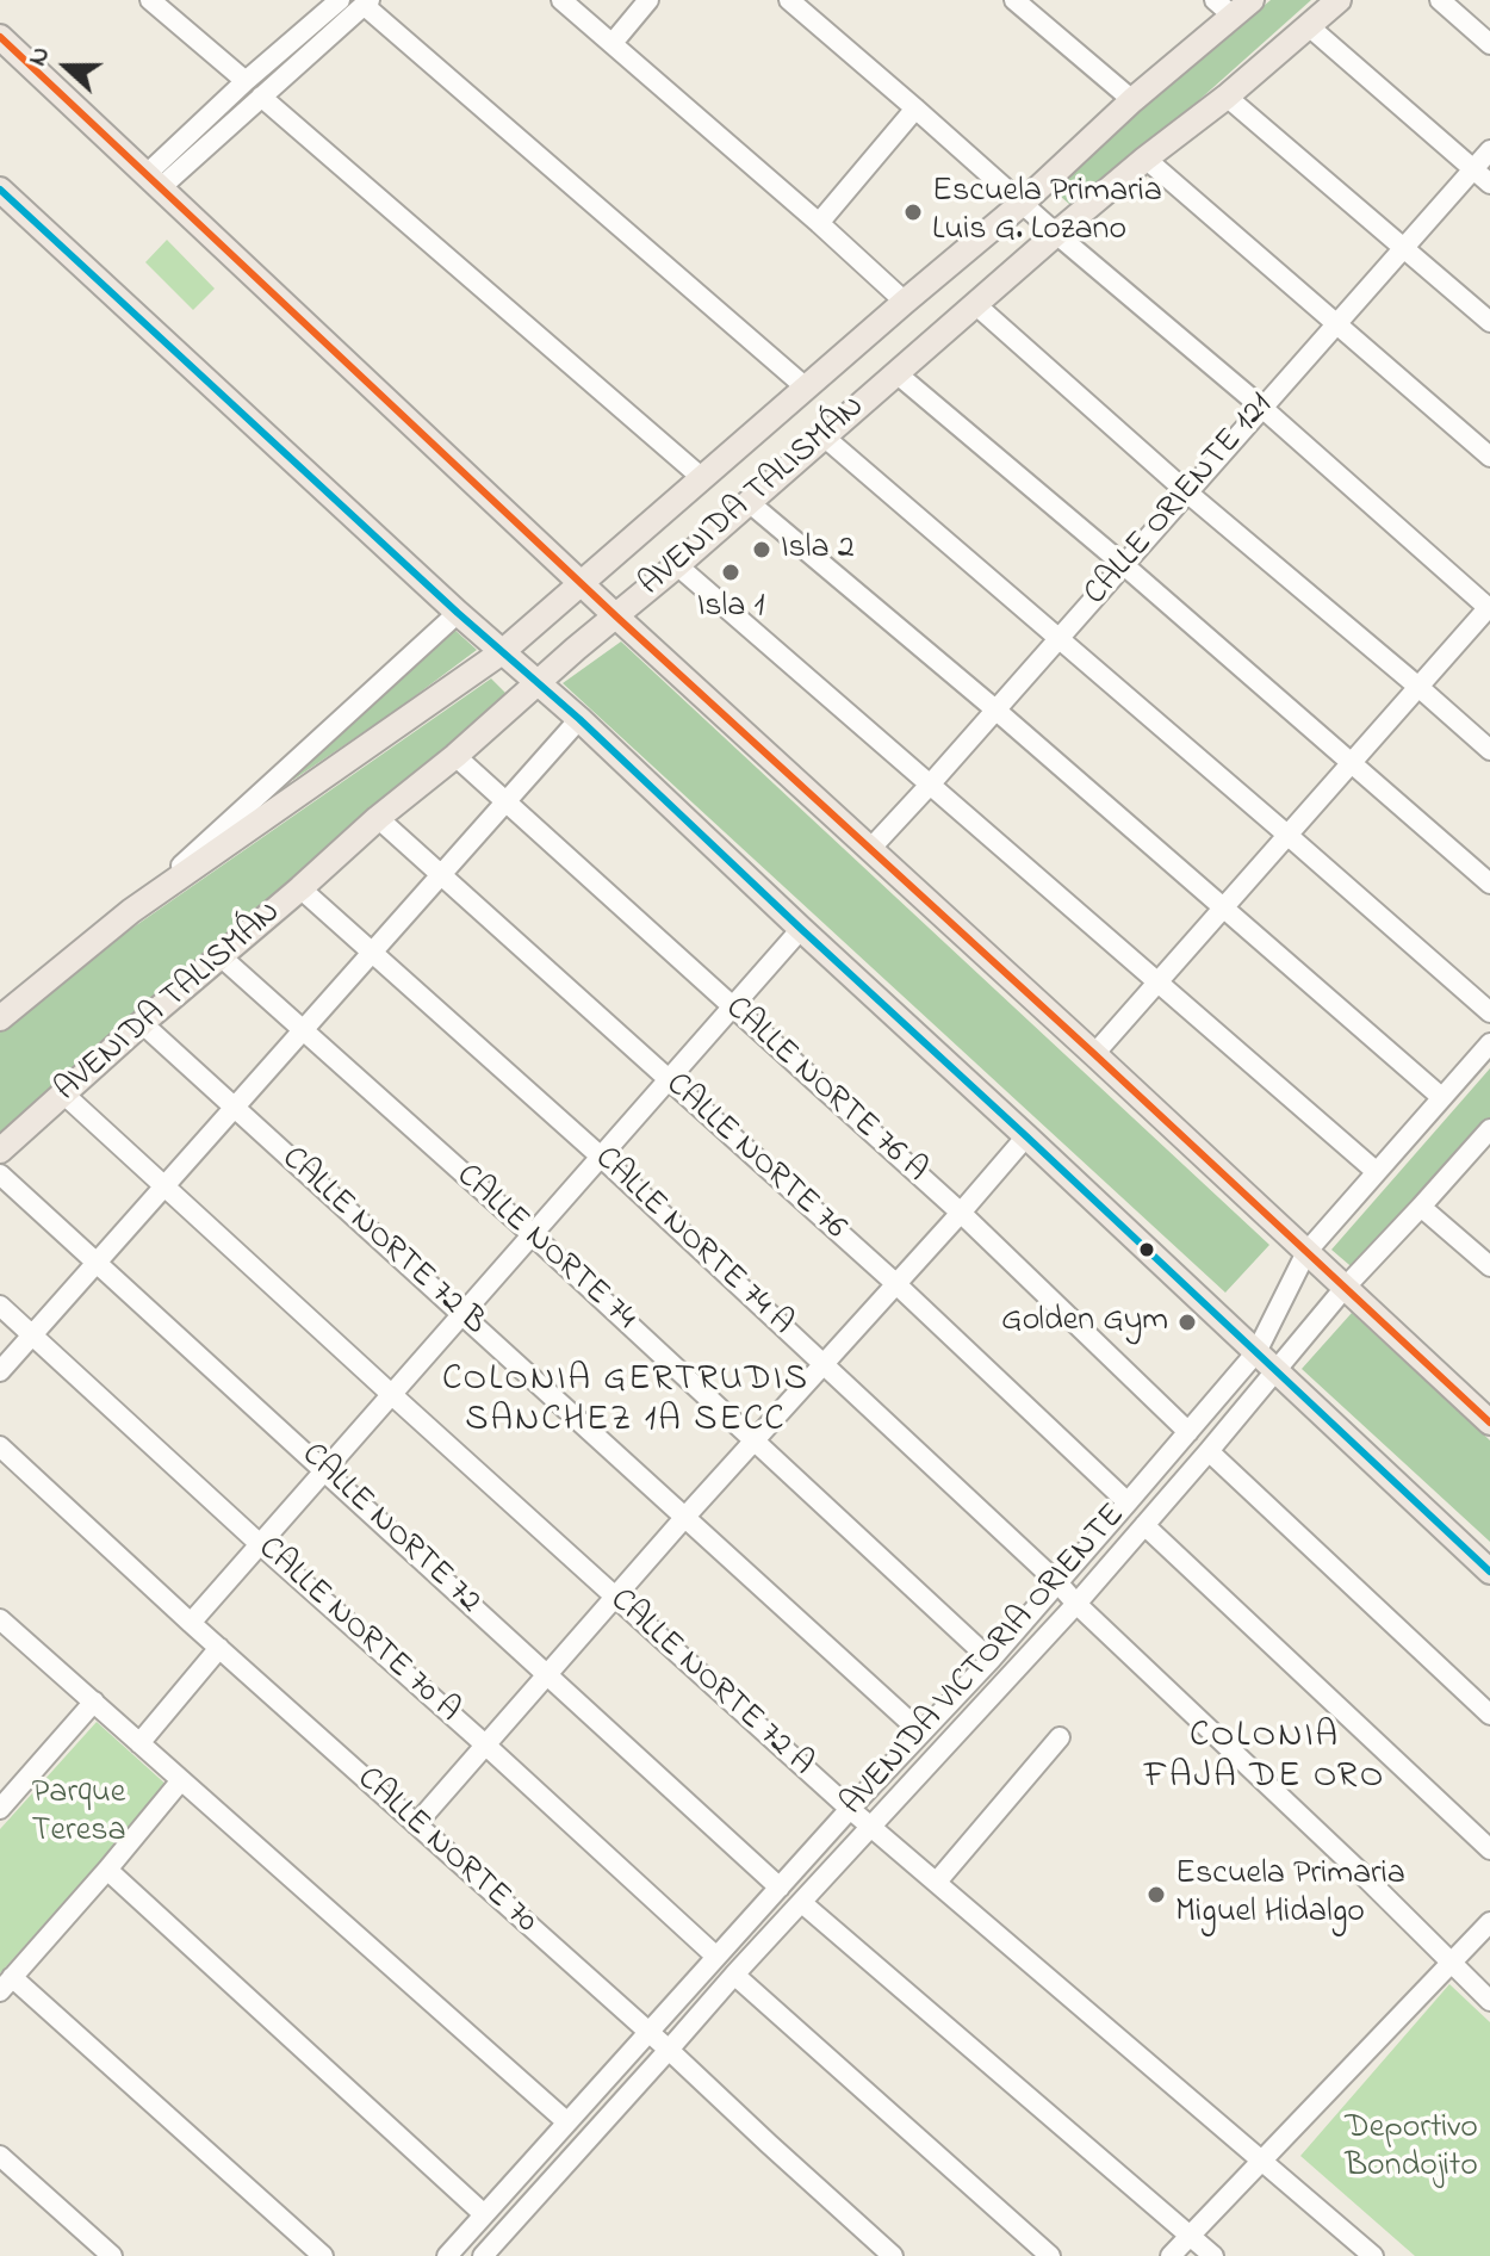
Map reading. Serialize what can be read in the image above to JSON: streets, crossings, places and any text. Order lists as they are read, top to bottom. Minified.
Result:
{"streets":{"main road":["AVENIDA TALISMÁN"],"street":["CALLE ORIENTE 121","CALLE NORTE 76 A","CALLE NORTE 76","CALLE NORTE 72 B","CALLE NORTE 74 A","CALLE NORTE 74","CALLE NORTE 72","CALLE NORTE 70 A","AVENIDA VICTORIA ORIENTE","CALLE NORTE 72 A","CALLE NORTE 70"]},"crossings":[["AVENIDA TALISMÁN","CALLE NORTE 76 A"],["AVENIDA TALISMÁN","CALLE NORTE 76"],["AVENIDA TALISMÁN","CALLE NORTE 72 B"],["AVENIDA TALISMÁN","CALLE NORTE 74 A"],["AVENIDA TALISMÁN","CALLE NORTE 74"],["AVENIDA TALISMÁN","CALLE NORTE 72 A"],["CALLE NORTE 76 A","AVENIDA VICTORIA ORIENTE"],["CALLE NORTE 76","AVENIDA VICTORIA ORIENTE"],["CALLE NORTE 72 B","AVENIDA VICTORIA ORIENTE"],["CALLE NORTE 74 A","AVENIDA VICTORIA ORIENTE"],["CALLE NORTE 74","AVENIDA VICTORIA ORIENTE"],["CALLE NORTE 72","AVENIDA VICTORIA ORIENTE"],["CALLE NORTE 70 A","AVENIDA VICTORIA ORIENTE"],["AVENIDA VICTORIA ORIENTE","CALLE NORTE 72 A"],["AVENIDA VICTORIA ORIENTE","CALLE NORTE 70"]],"districts":["COLONIA GERTRUDIS SANCHEZ 1A SECC","COLONIA FAJA DE ORO"],"parks":["Parque Teresa","Deportivo Bondojito"],"places":["Escuela Primaria Luis G. Lozano","Isla 2","Isla 1","Golden Gym","Escuela Primaria Miguel Hidalgo"],"north":"left"}
